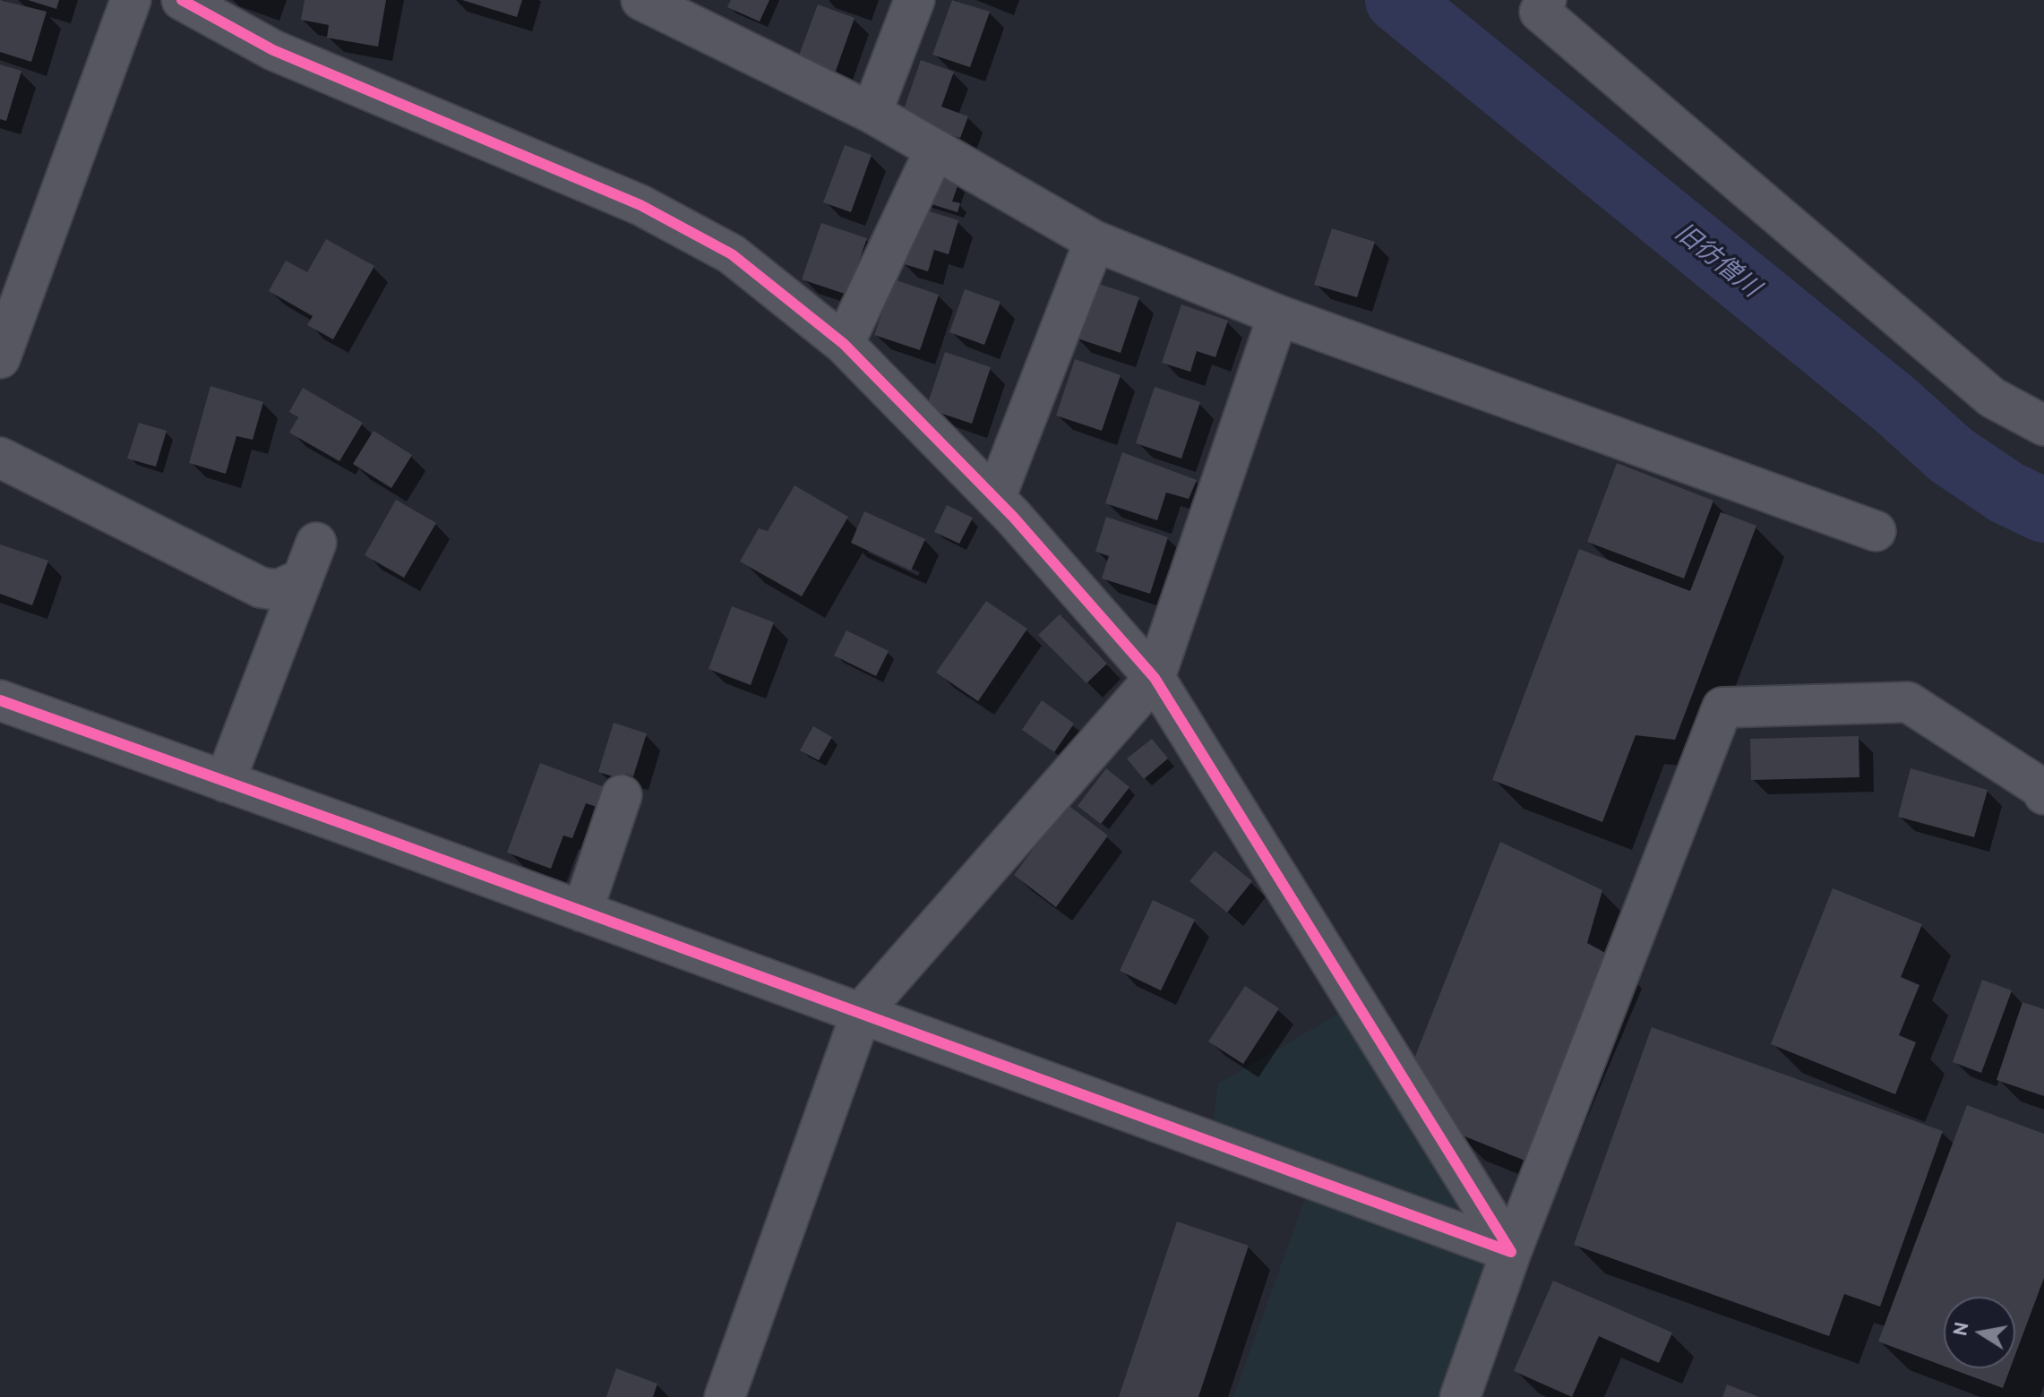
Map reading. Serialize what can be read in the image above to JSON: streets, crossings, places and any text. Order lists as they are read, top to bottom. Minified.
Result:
{"water":["旧彷僧川"],"north":"left"}
